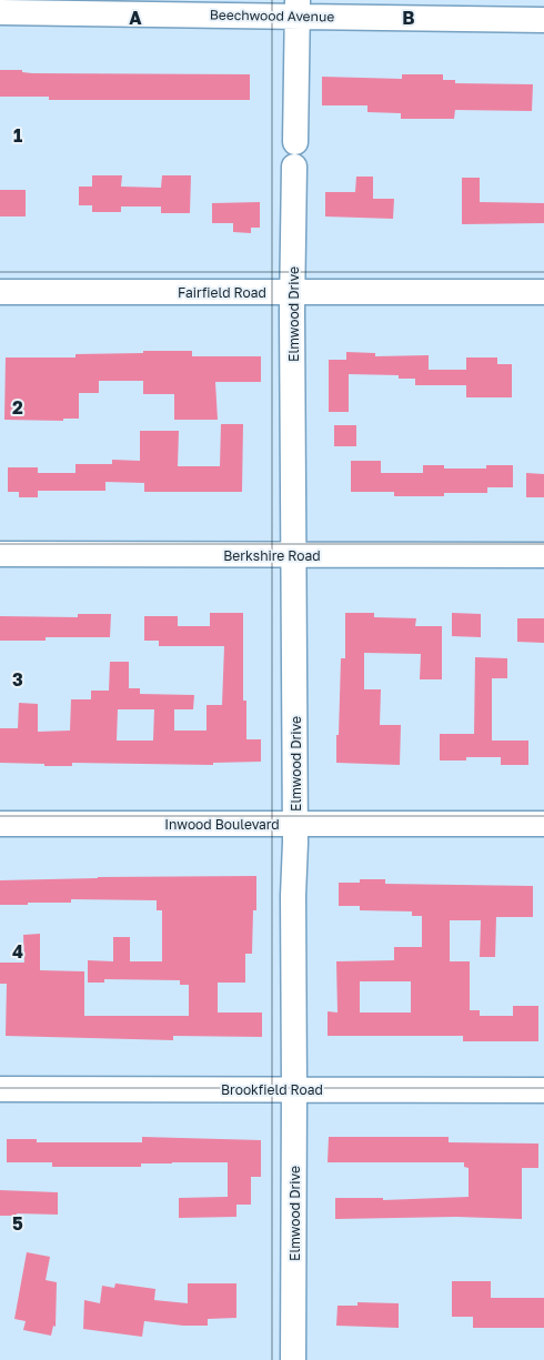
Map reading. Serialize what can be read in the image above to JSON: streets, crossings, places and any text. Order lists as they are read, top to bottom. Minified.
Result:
{"streets":{"street":["Beechwood Avenue","Fairfield Road","Elmwood Drive","Berkshire Road","Inwood Boulevard","Brookfield Road"]},"crossings":[["Fairfield Road","Elmwood Drive"],["Elmwood Drive","Berkshire Road"],["Elmwood Drive","Inwood Boulevard"],["Elmwood Drive","Brookfield Road"]],"grid":{"columns":["A","B"],"rows":["1","2","3","4","5"]}}
